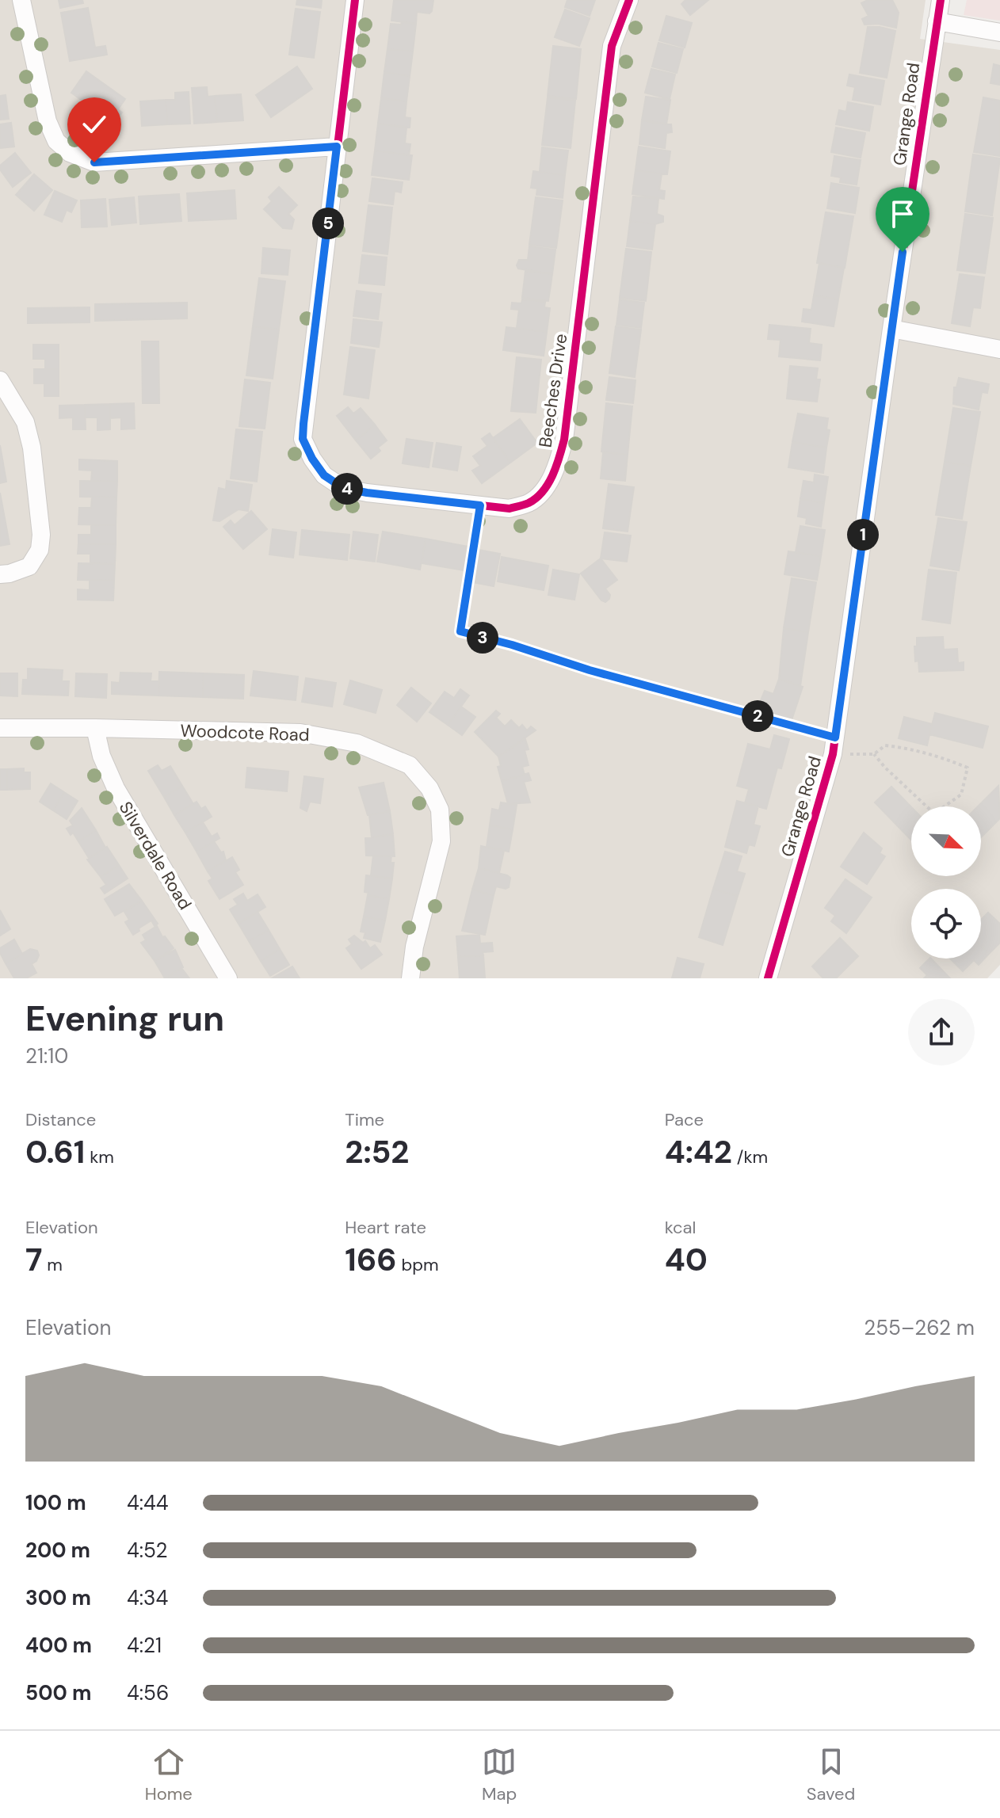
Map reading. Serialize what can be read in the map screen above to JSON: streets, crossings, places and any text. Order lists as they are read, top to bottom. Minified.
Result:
{"streets":{"street":["Grange Road","Beeches Drive","Woodcote Road","Silverdale Road"]},"crossings":[["Woodcote Road","Silverdale Road"]],"north":"bottom right","page":{"pins":["5","4","1","3","2"],"heading":["Evening run","21:10"],"stats":[["Distance","0.61 km"],["Time","2:52"],["Pace","4:42 /km"],["Elevation","7 m"],["Heart rate","166 bpm"],["kcal","40"]],"chart":["Elevation","255–262 m"],"list":[{"name":"100 m","note":"4:44"},{"name":"200 m","note":"4:52"},{"name":"300 m","note":"4:34"},{"name":"400 m","note":"4:21"},{"name":"500 m","note":"4:56"}],"tabs":["Home","Map","Saved"]}}
